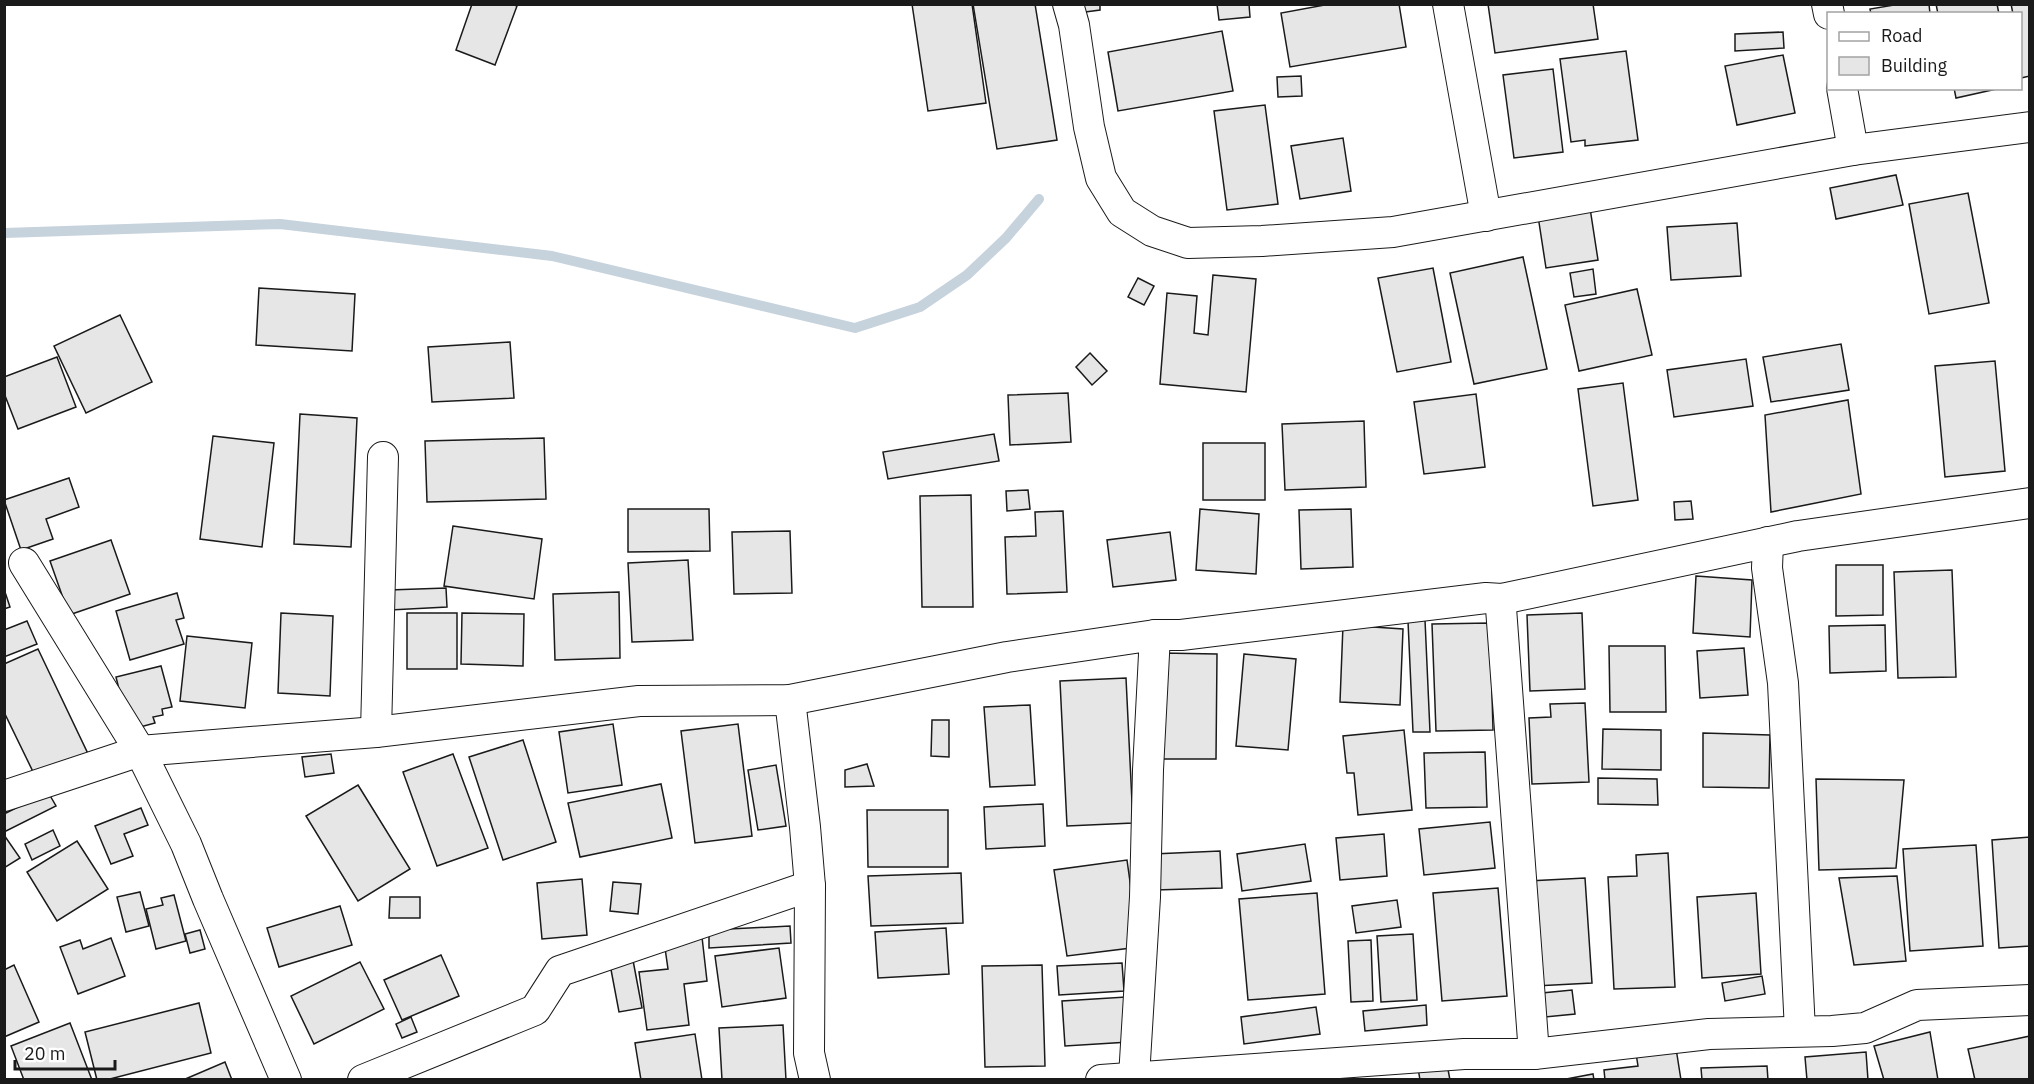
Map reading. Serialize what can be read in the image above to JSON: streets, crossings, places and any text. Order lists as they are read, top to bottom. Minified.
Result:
{"legend":["Road","Building"],"scale_bar":"20 m"}
